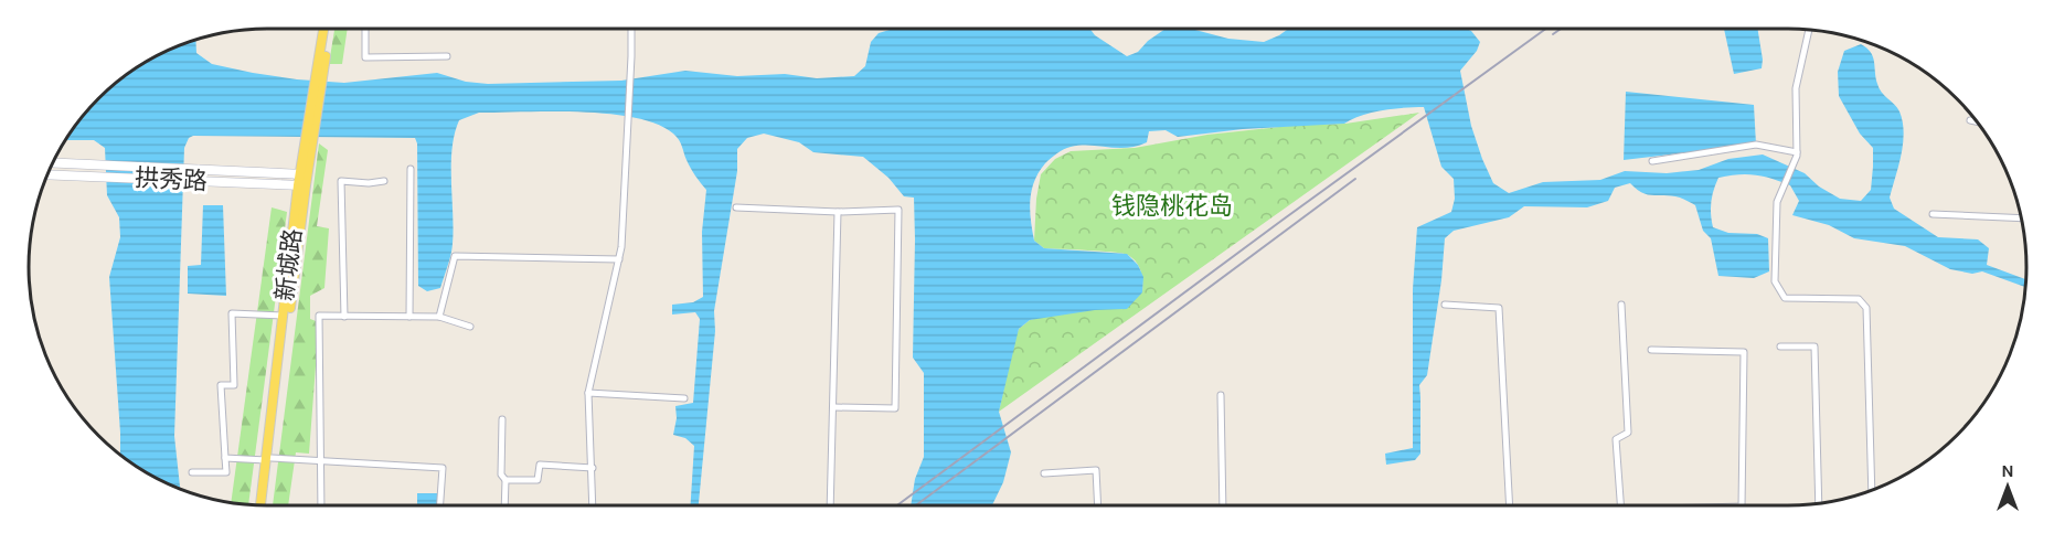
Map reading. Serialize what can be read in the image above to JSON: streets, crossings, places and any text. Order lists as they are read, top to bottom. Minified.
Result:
{"streets":{"main road":["拱秀路","新城路"]},"crossings":[["拱秀路","新城路"]],"parks":["钱隐桃花岛"],"north":"top"}
